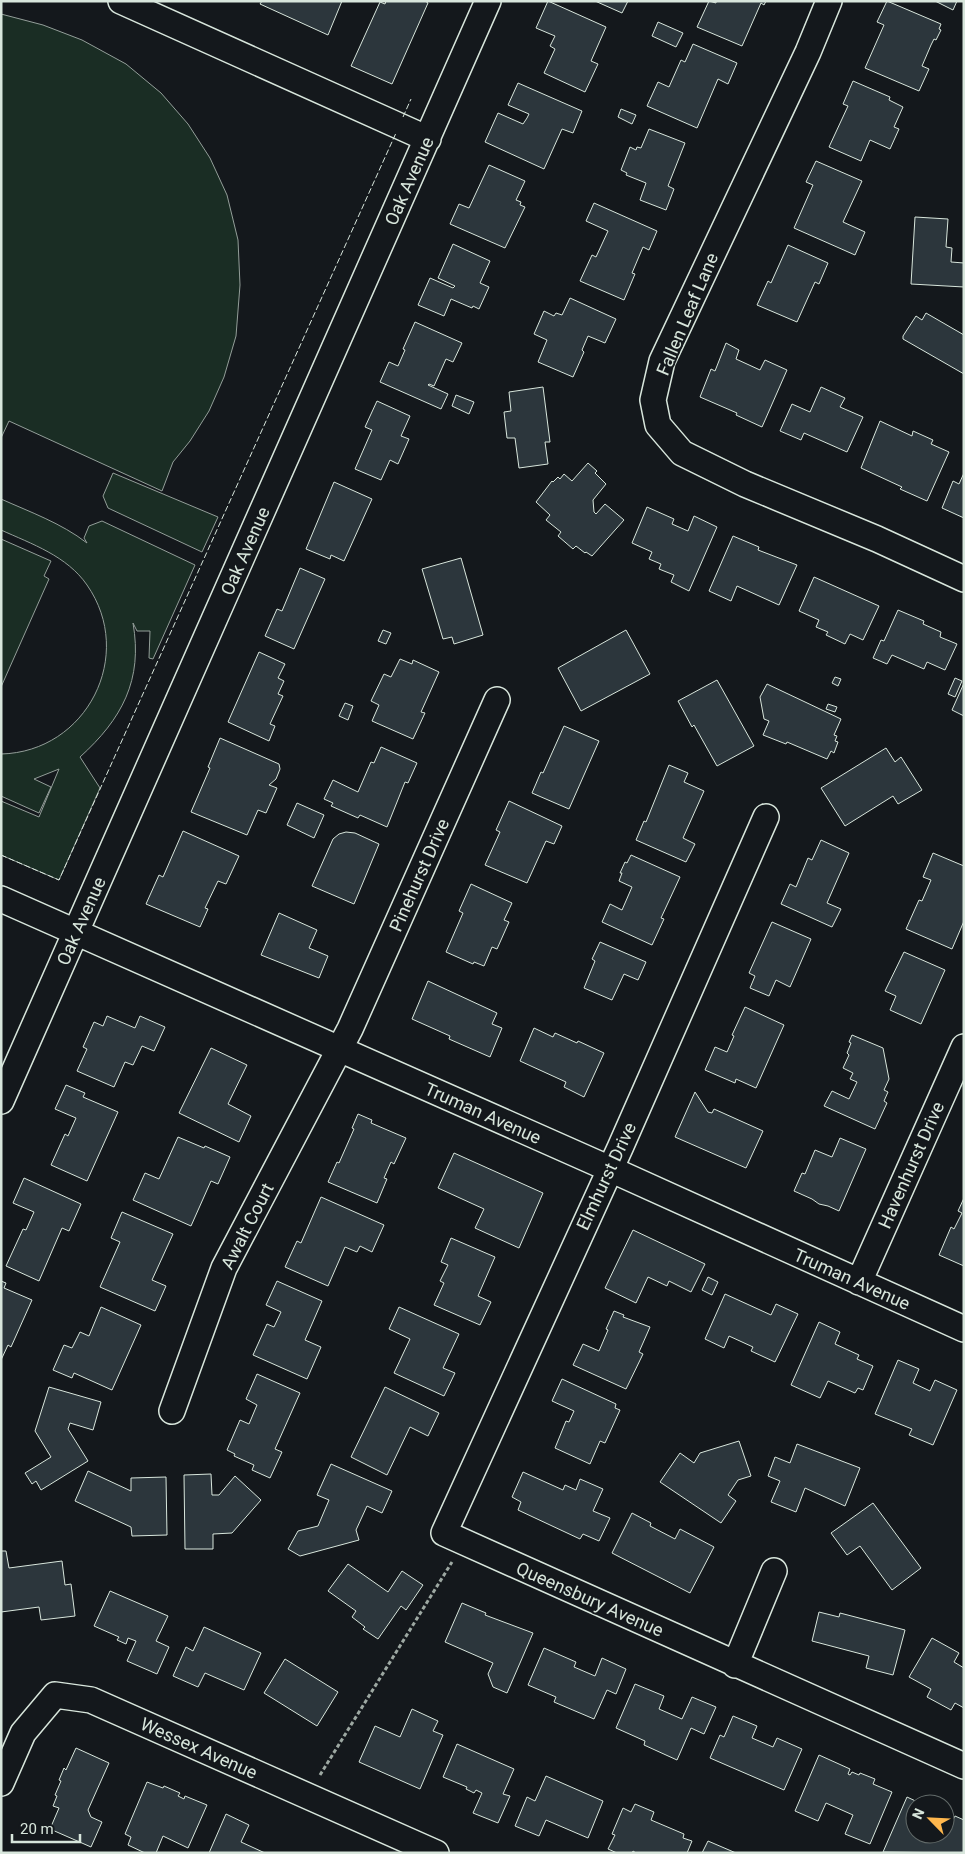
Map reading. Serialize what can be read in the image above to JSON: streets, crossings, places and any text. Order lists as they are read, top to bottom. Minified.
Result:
{"streets":{"street":["Oak Avenue","Fallen Leaf Lane","Pinehurst Drive","Truman Avenue","Havenhurst Drive","Elmhurst Drive","Awalt Court","Queensbury Avenue","Wessex Avenue"]},"crossings":[["Oak Avenue","Truman Avenue"],["Pinehurst Drive","Truman Avenue"],["Pinehurst Drive","Awalt Court"],["Truman Avenue","Havenhurst Drive"],["Truman Avenue","Elmhurst Drive"],["Truman Avenue","Awalt Court"],["Elmhurst Drive","Queensbury Avenue"]],"scale_bar":"20 m","north":"top left"}
